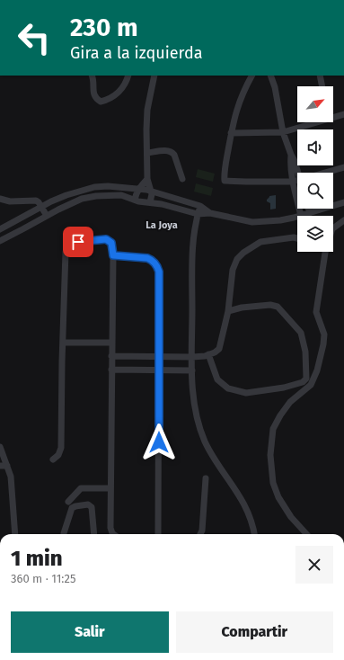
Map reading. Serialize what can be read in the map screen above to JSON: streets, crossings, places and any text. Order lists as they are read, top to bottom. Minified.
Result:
{"districts":["La Joya"],"north":"top right","page":{"turn":["230 m","Gira a la izquierda"],"heading":["1 min","360 m · 11:25"],"buttons":["Salir","Compartir"]}}
